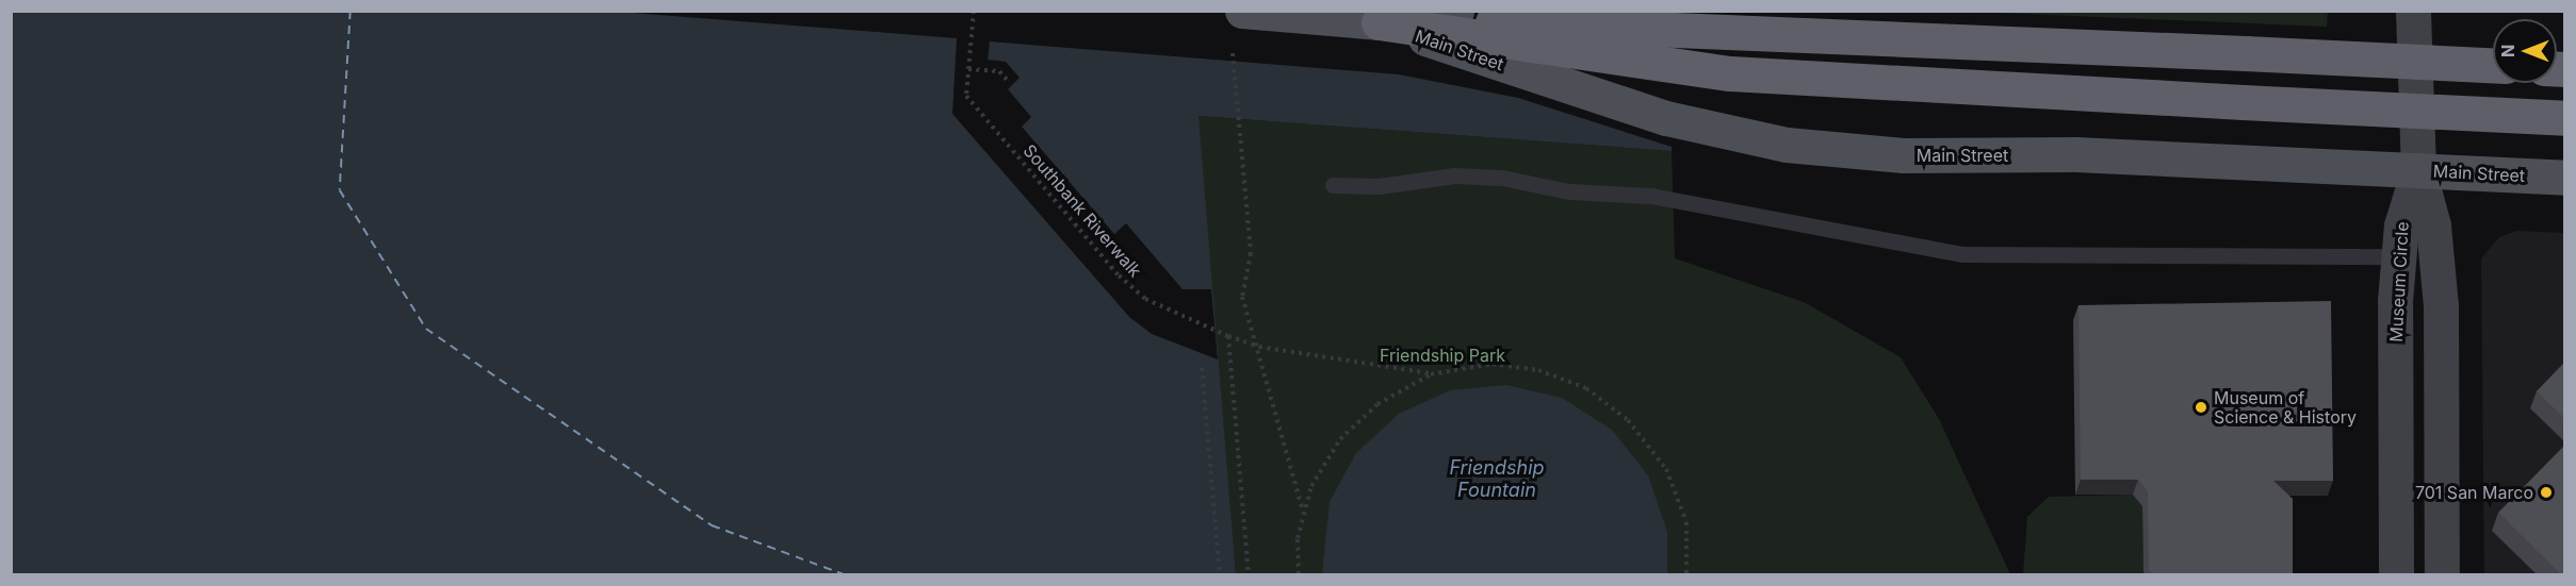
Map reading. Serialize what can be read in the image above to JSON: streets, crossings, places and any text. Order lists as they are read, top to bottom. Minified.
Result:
{"streets":{"main road":["Main Street","Museum Circle"],"path":["Southbank Riverwalk"]},"crossings":[["Main Street","Museum Circle"]],"water":["Friendship Fountain"],"parks":["Friendship Park"],"places":["Museum of Science & History","701 San Marco"],"north":"left"}
